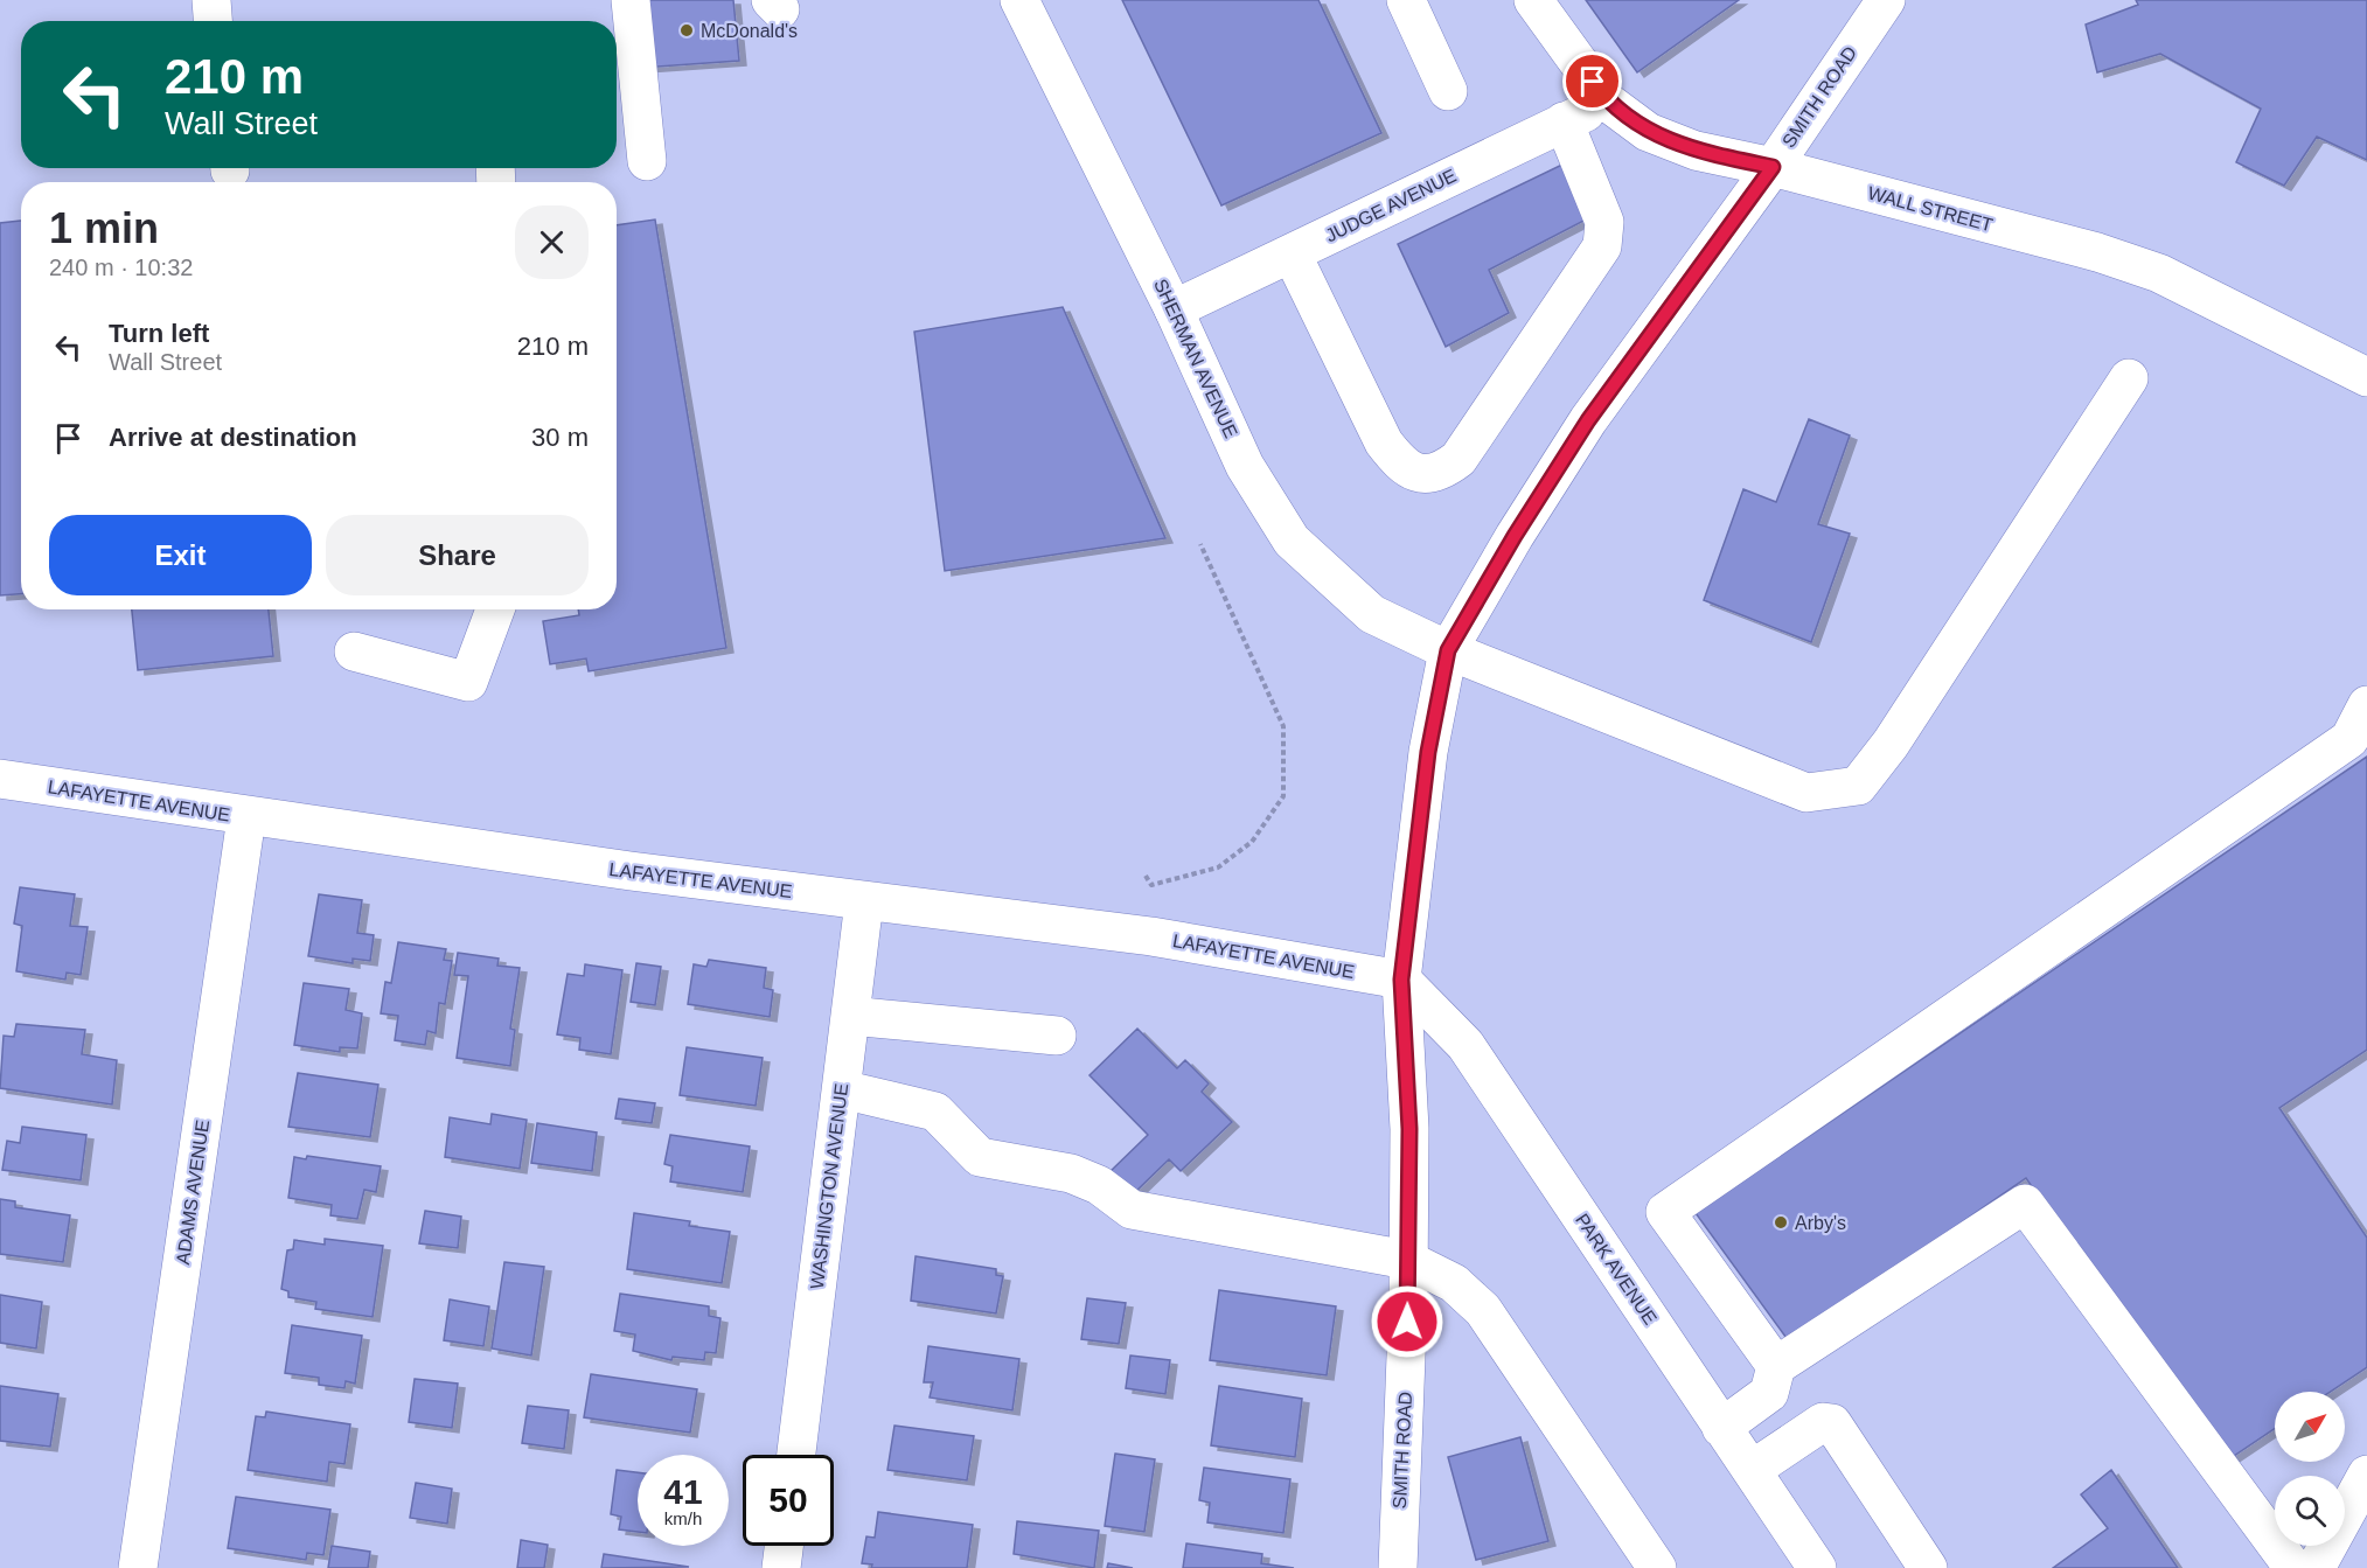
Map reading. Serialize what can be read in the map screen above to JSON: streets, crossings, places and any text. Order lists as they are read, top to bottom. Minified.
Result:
{"streets":{"street":["SMITH ROAD","JUDGE AVENUE","WALL STREET","SHERMAN AVENUE","LAFAYETTE AVENUE","WASHINGTON AVENUE","ADAMS AVENUE","PARK AVENUE"]},"crossings":[["SMITH ROAD","WALL STREET"],["SMITH ROAD","SHERMAN AVENUE"],["SMITH ROAD","LAFAYETTE AVENUE"],["SMITH ROAD","PARK AVENUE"],["JUDGE AVENUE","WALL STREET"],["JUDGE AVENUE","SHERMAN AVENUE"],["LAFAYETTE AVENUE","WASHINGTON AVENUE"],["LAFAYETTE AVENUE","ADAMS AVENUE"],["LAFAYETTE AVENUE","PARK AVENUE"]],"places":["McDonald's","Arby's"],"north":"top right","page":{"turn":["210 m","Wall Street"],"heading":["1 min","240 m · 10:32"],"list":[{"name":"Turn left","note":"Wall Street","value":"210 m"},{"name":"Arrive at destination","value":"30 m"}],"buttons":["Exit","Share"],"speed":"41 km/h","limit":"50"}}
